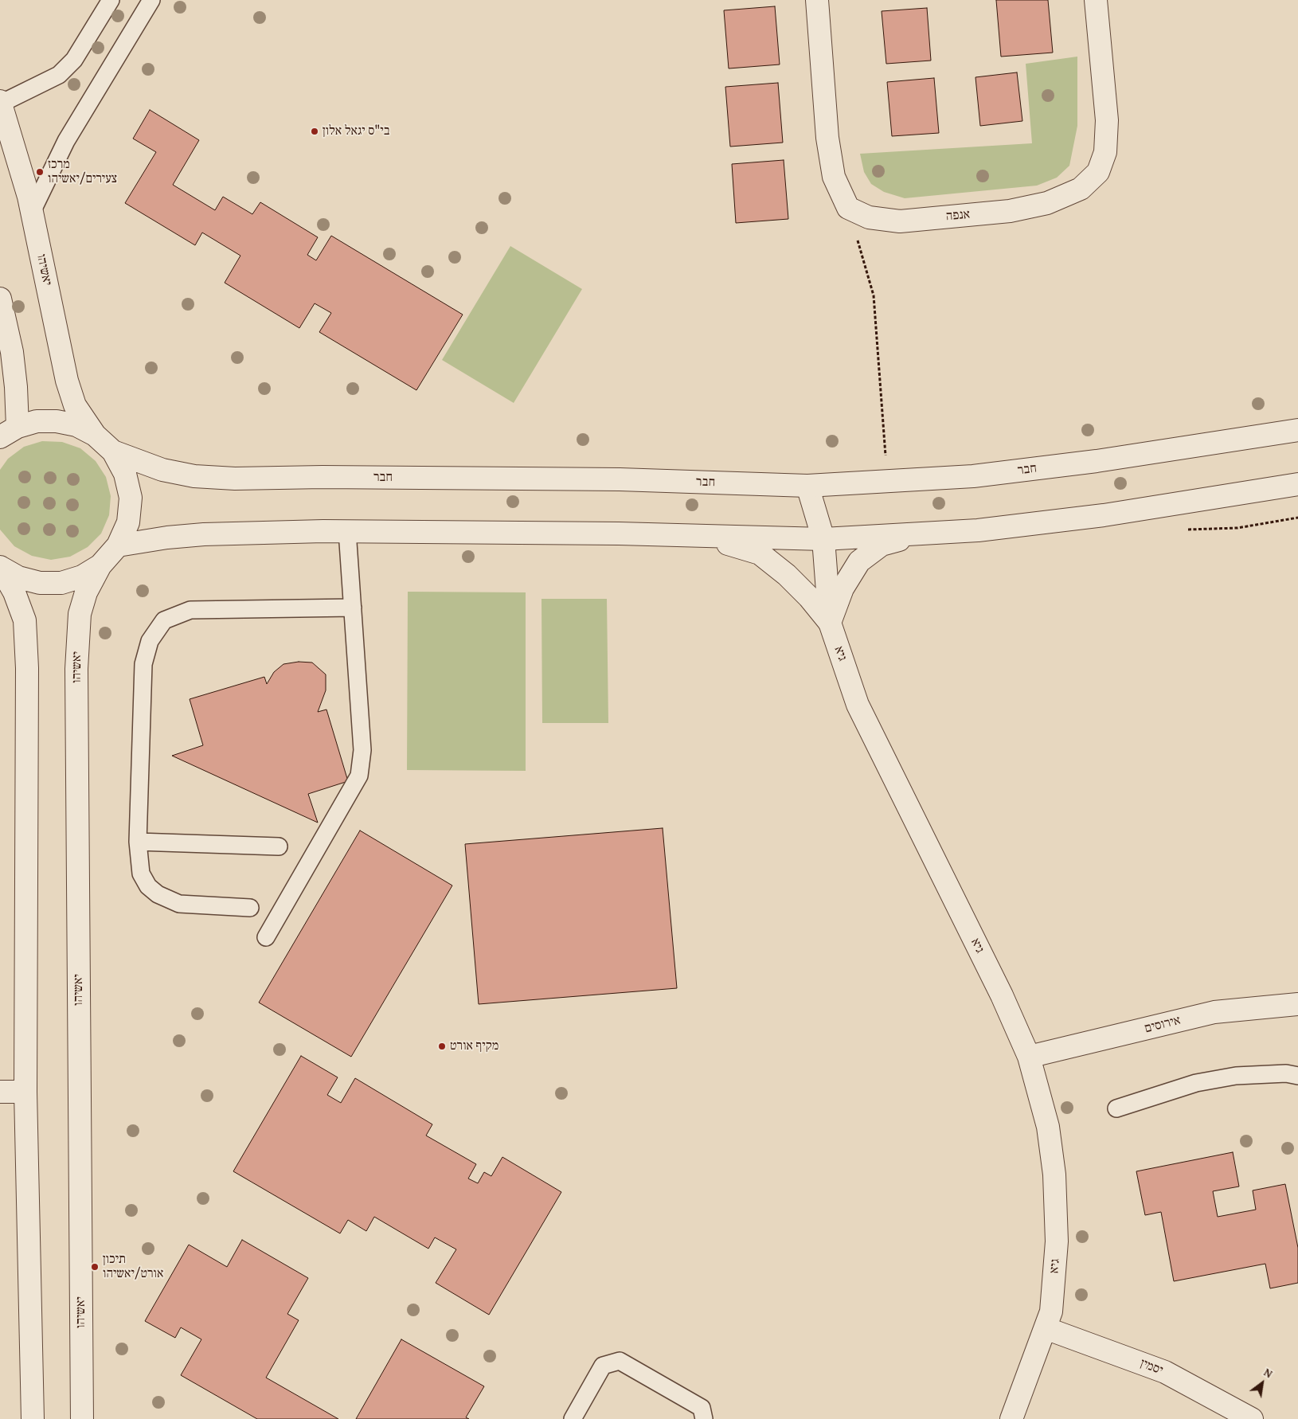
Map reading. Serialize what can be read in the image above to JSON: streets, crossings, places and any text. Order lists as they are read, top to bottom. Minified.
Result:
{"streets":{"street":["אנפה","יאשיהו","חבר","גיא","אירוסים","יסמין"]},"crossings":[["חבר","גיא"],["גיא","אירוסים"],["גיא","יסמין"]],"places":["בי\"ס יגאל אלון","מרכז צעירים/יאשיהו","מקיף אורט","תיכון אורט/יאשיהו"],"north":"top right"}
